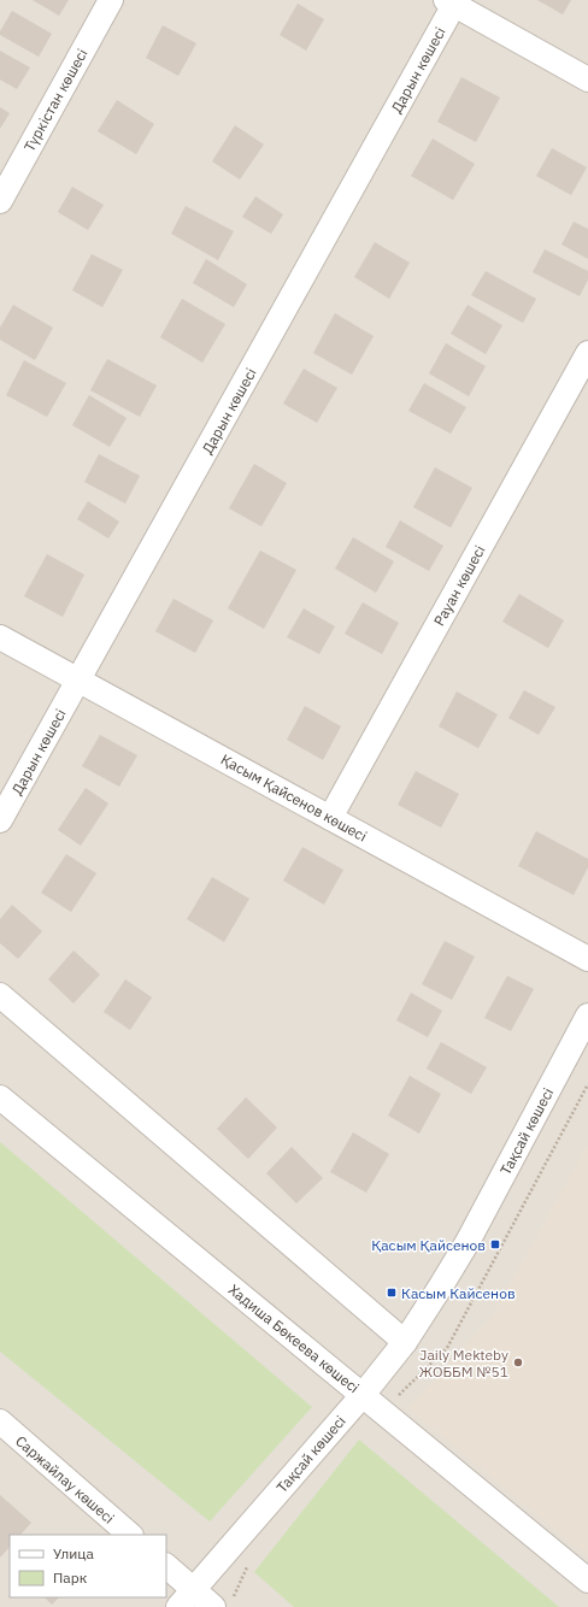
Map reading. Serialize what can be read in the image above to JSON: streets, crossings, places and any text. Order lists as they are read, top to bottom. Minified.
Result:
{"streets":{"street":["Дарын көшесі","Түркістан көшесі","Рауан көшесі","Қасым Қайсенов көшесі","Тақсай көшесі","Хадиша Бөкеева көшесі","Саржайлау көшесі"]},"crossings":[["Дарын көшесі","Қасым Қайсенов көшесі"],["Рауан көшесі","Қасым Қайсенов көшесі"],["Тақсай көшесі","Хадиша Бөкеева көшесі"]],"places":{"transit":["Қасым Қайсенов","Касым Кайсенов"],"other":["Jaily Mekteby ЖОББМ №51"]},"legend":["Улица","Парк"]}
